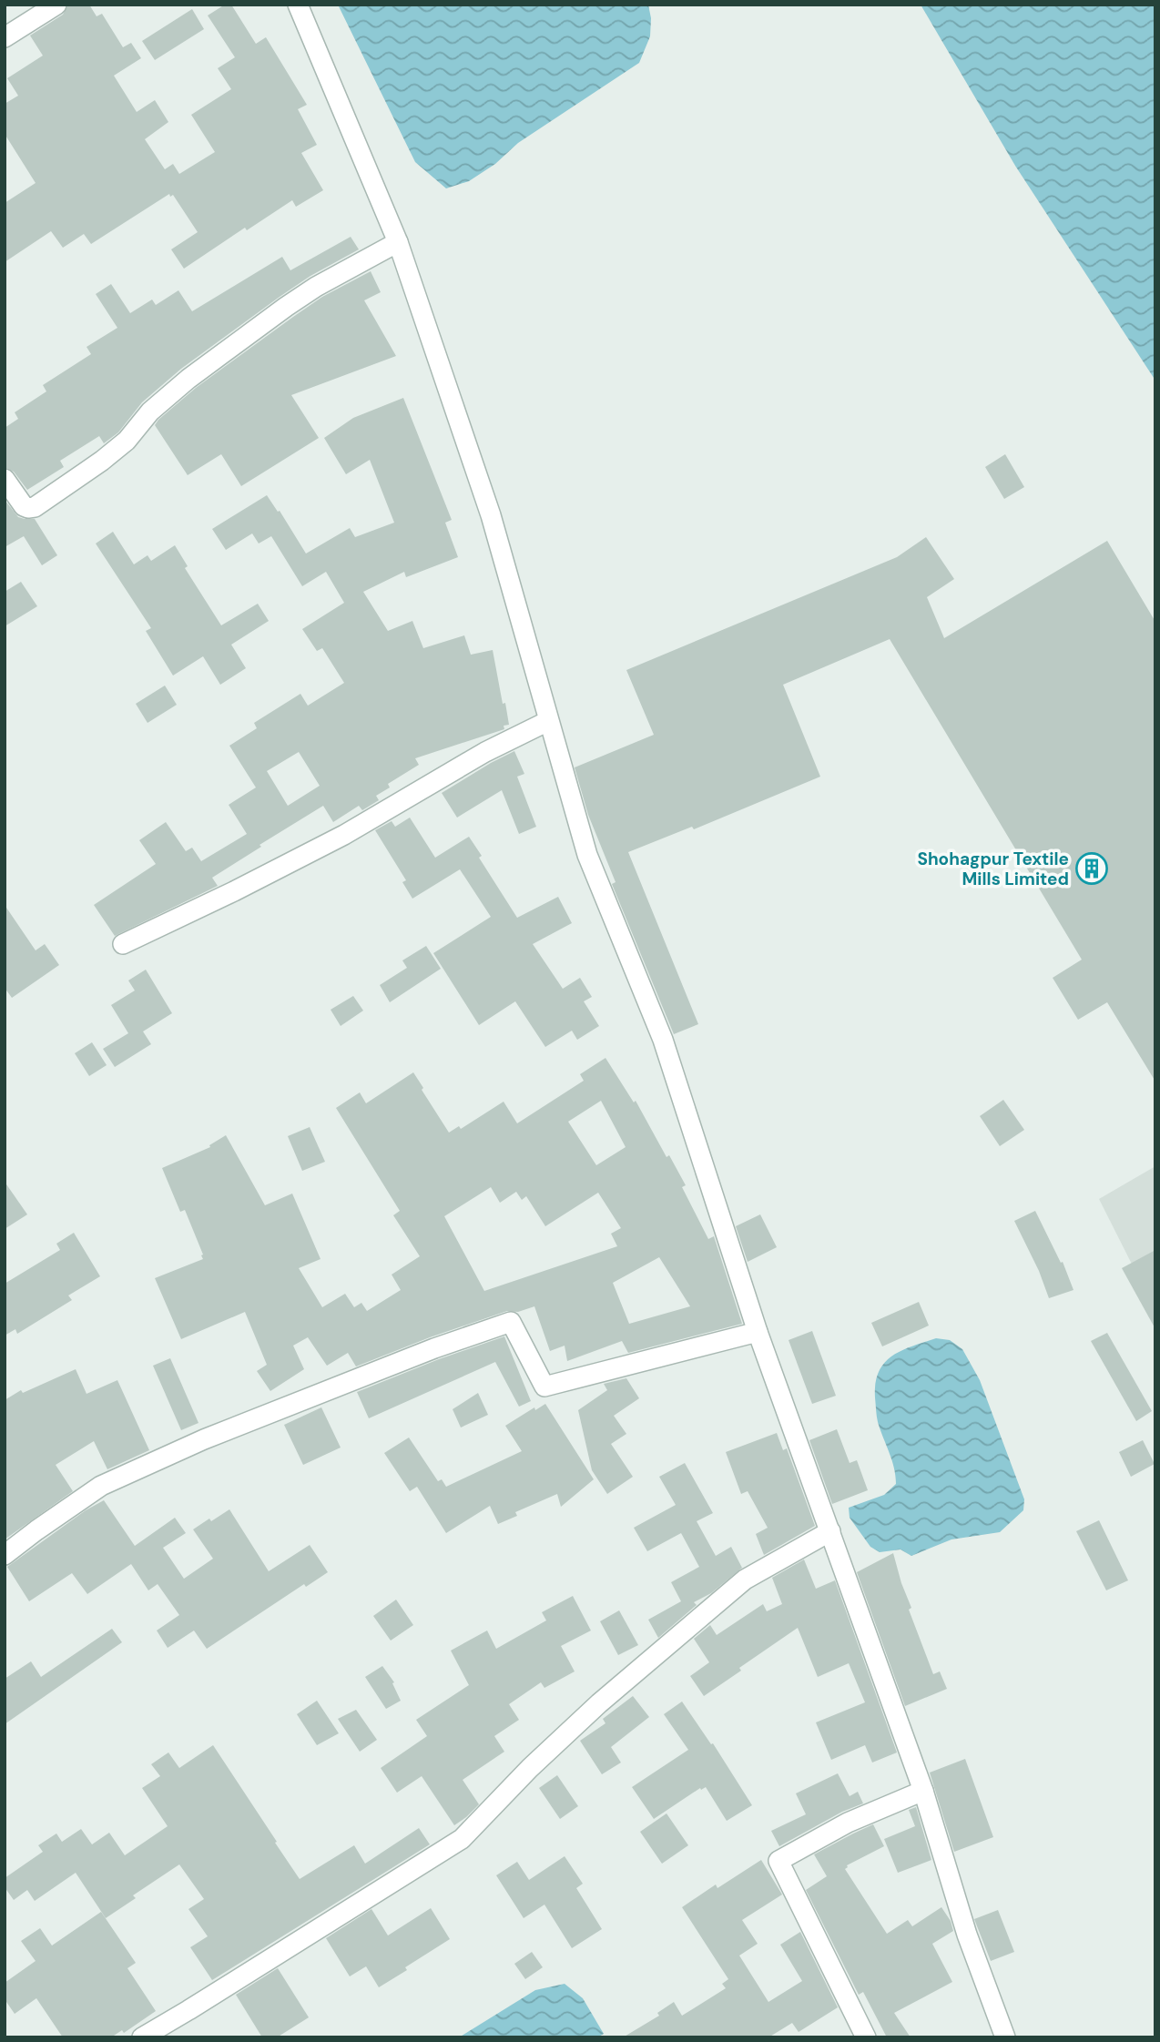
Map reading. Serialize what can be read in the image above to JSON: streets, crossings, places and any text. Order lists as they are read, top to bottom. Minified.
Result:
{"places":{"building":["Shohagpur Textile Mills Limited"]}}
